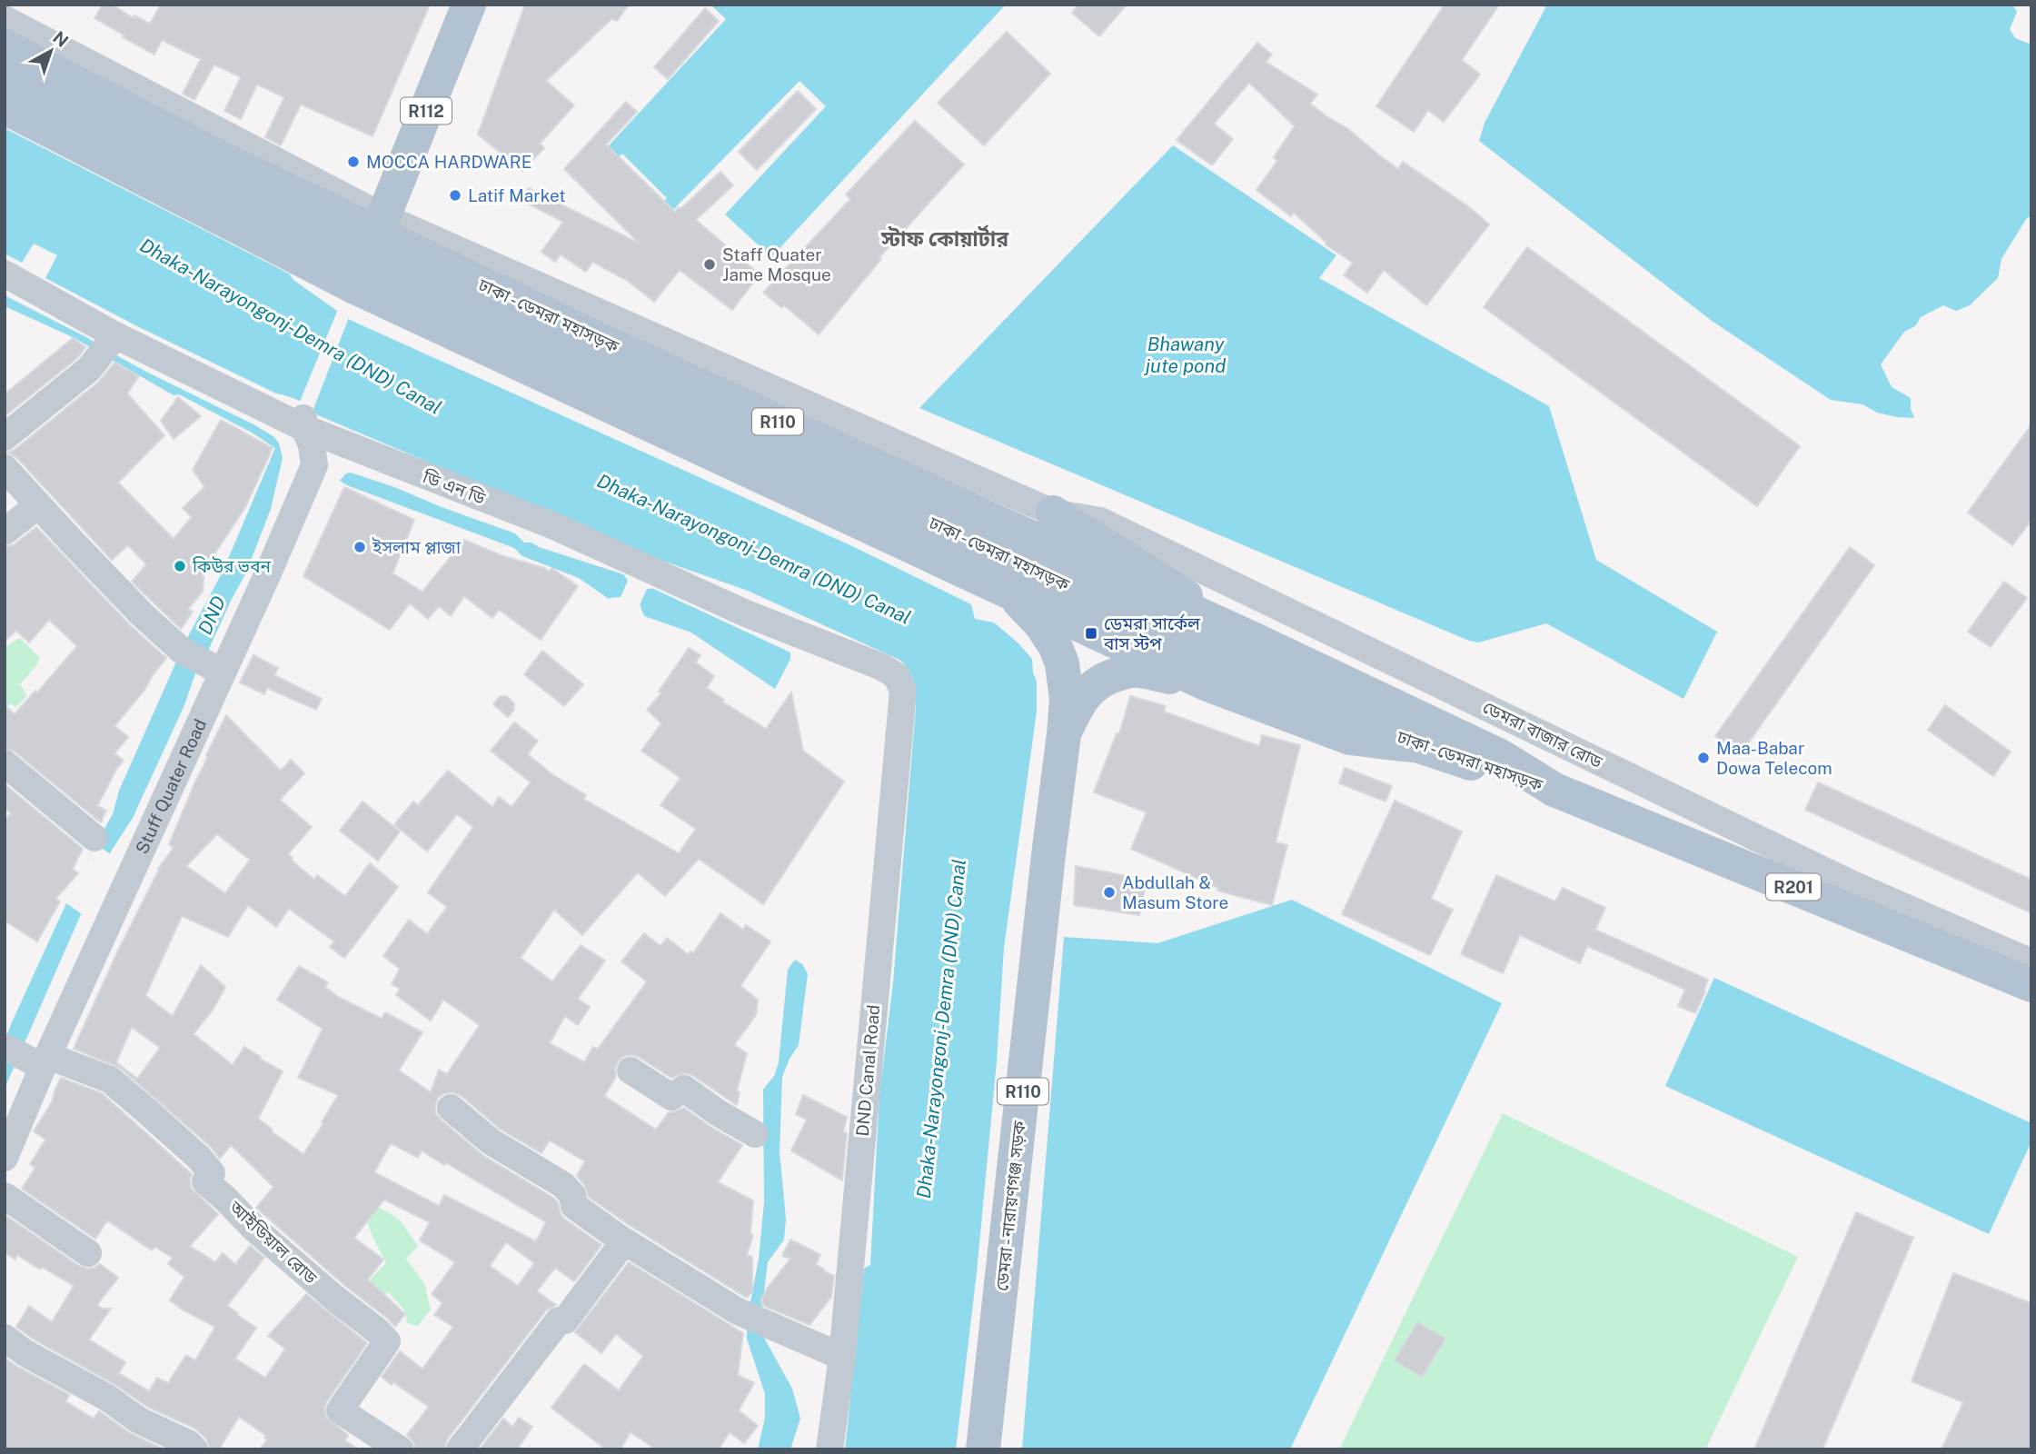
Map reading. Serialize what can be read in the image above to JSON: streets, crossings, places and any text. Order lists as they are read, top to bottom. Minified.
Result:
{"streets":{"main road":["R112","ঢাকা - ডেমরা মহাসড়ক","R110","R201","ডেমরা - নারায়ণগঞ্জ সড়ক"],"street":["ডি এন ডি","ডেমরা বাজার রোড","Stuff Quater Road","DND Canal Road","আইডিয়াল রোড"]},"crossings":[["R112","ডেমরা বাজার রোড"],["ঢাকা - ডেমরা মহাসড়ক","R201"],["ডি এন ডি","Stuff Quater Road"],["ডি এন ডি","DND Canal Road"],["Stuff Quater Road","আইডিয়াল রোড"]],"districts":["স্টাফ কোয়ার্টার"],"water":["Dhaka-Narayongonj-Demra (DND) Canal","Bhawany jute pond","DND"],"places":{"other":["MOCCA HARDWARE","Latif Market","Staff Quater Jame Mosque","ইসলাম প্লাজা","কিউর ভবন","Maa-Babar Dowa Telecom","Abdullah & Masum Store"],"transit":["ডেমরা সার্কেল বাস স্টপ"]},"north":"top right"}
